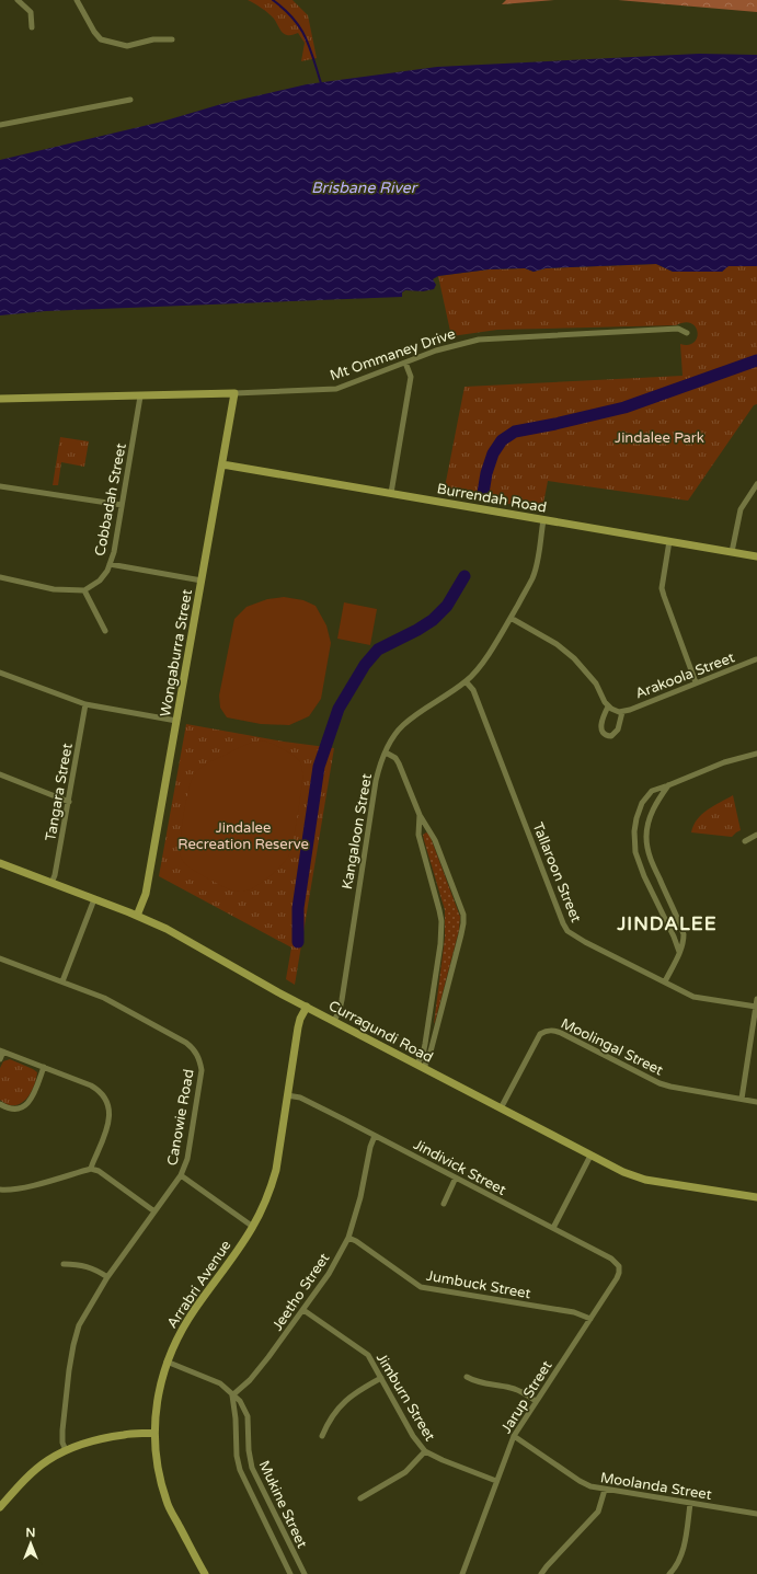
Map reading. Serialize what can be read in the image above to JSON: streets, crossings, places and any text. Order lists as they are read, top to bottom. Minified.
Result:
{"streets":{"street":["Mt Ommaney Drive","Burrendah Road","Cobbadah Street","Wongaburra Street","Arakoola Street","Tangara Street","Kangaloon Street","Tallaroon Street","Curragundi Road","Moolingal Street","Canowie Road","Jindivick Street","Arrabri Avenue","Jumbuck Street","Jeetho Street","Jimburn Street","Jarup Street","Moolanda Street","Mukine Street"]},"crossings":[["Mt Ommaney Drive","Cobbadah Street"],["Mt Ommaney Drive","Wongaburra Street"],["Burrendah Road","Wongaburra Street"],["Burrendah Road","Kangaloon Street"],["Wongaburra Street","Curragundi Road"],["Tangara Street","Curragundi Road"],["Kangaloon Street","Tallaroon Street"],["Kangaloon Street","Curragundi Road"],["Curragundi Road","Moolingal Street"],["Curragundi Road","Arrabri Avenue"],["Jindivick Street","Arrabri Avenue"],["Jindivick Street","Jeetho Street"],["Jindivick Street","Jarup Street"],["Arrabri Avenue","Mukine Street"],["Jumbuck Street","Jeetho Street"],["Jumbuck Street","Jarup Street"],["Jeetho Street","Jimburn Street"],["Jeetho Street","Mukine Street"],["Jimburn Street","Jarup Street"],["Jarup Street","Moolanda Street"]],"districts":["JINDALEE"],"water":["Brisbane River"],"parks":["Jindalee Park","Jindalee Recreation Reserve"],"north":"top"}
